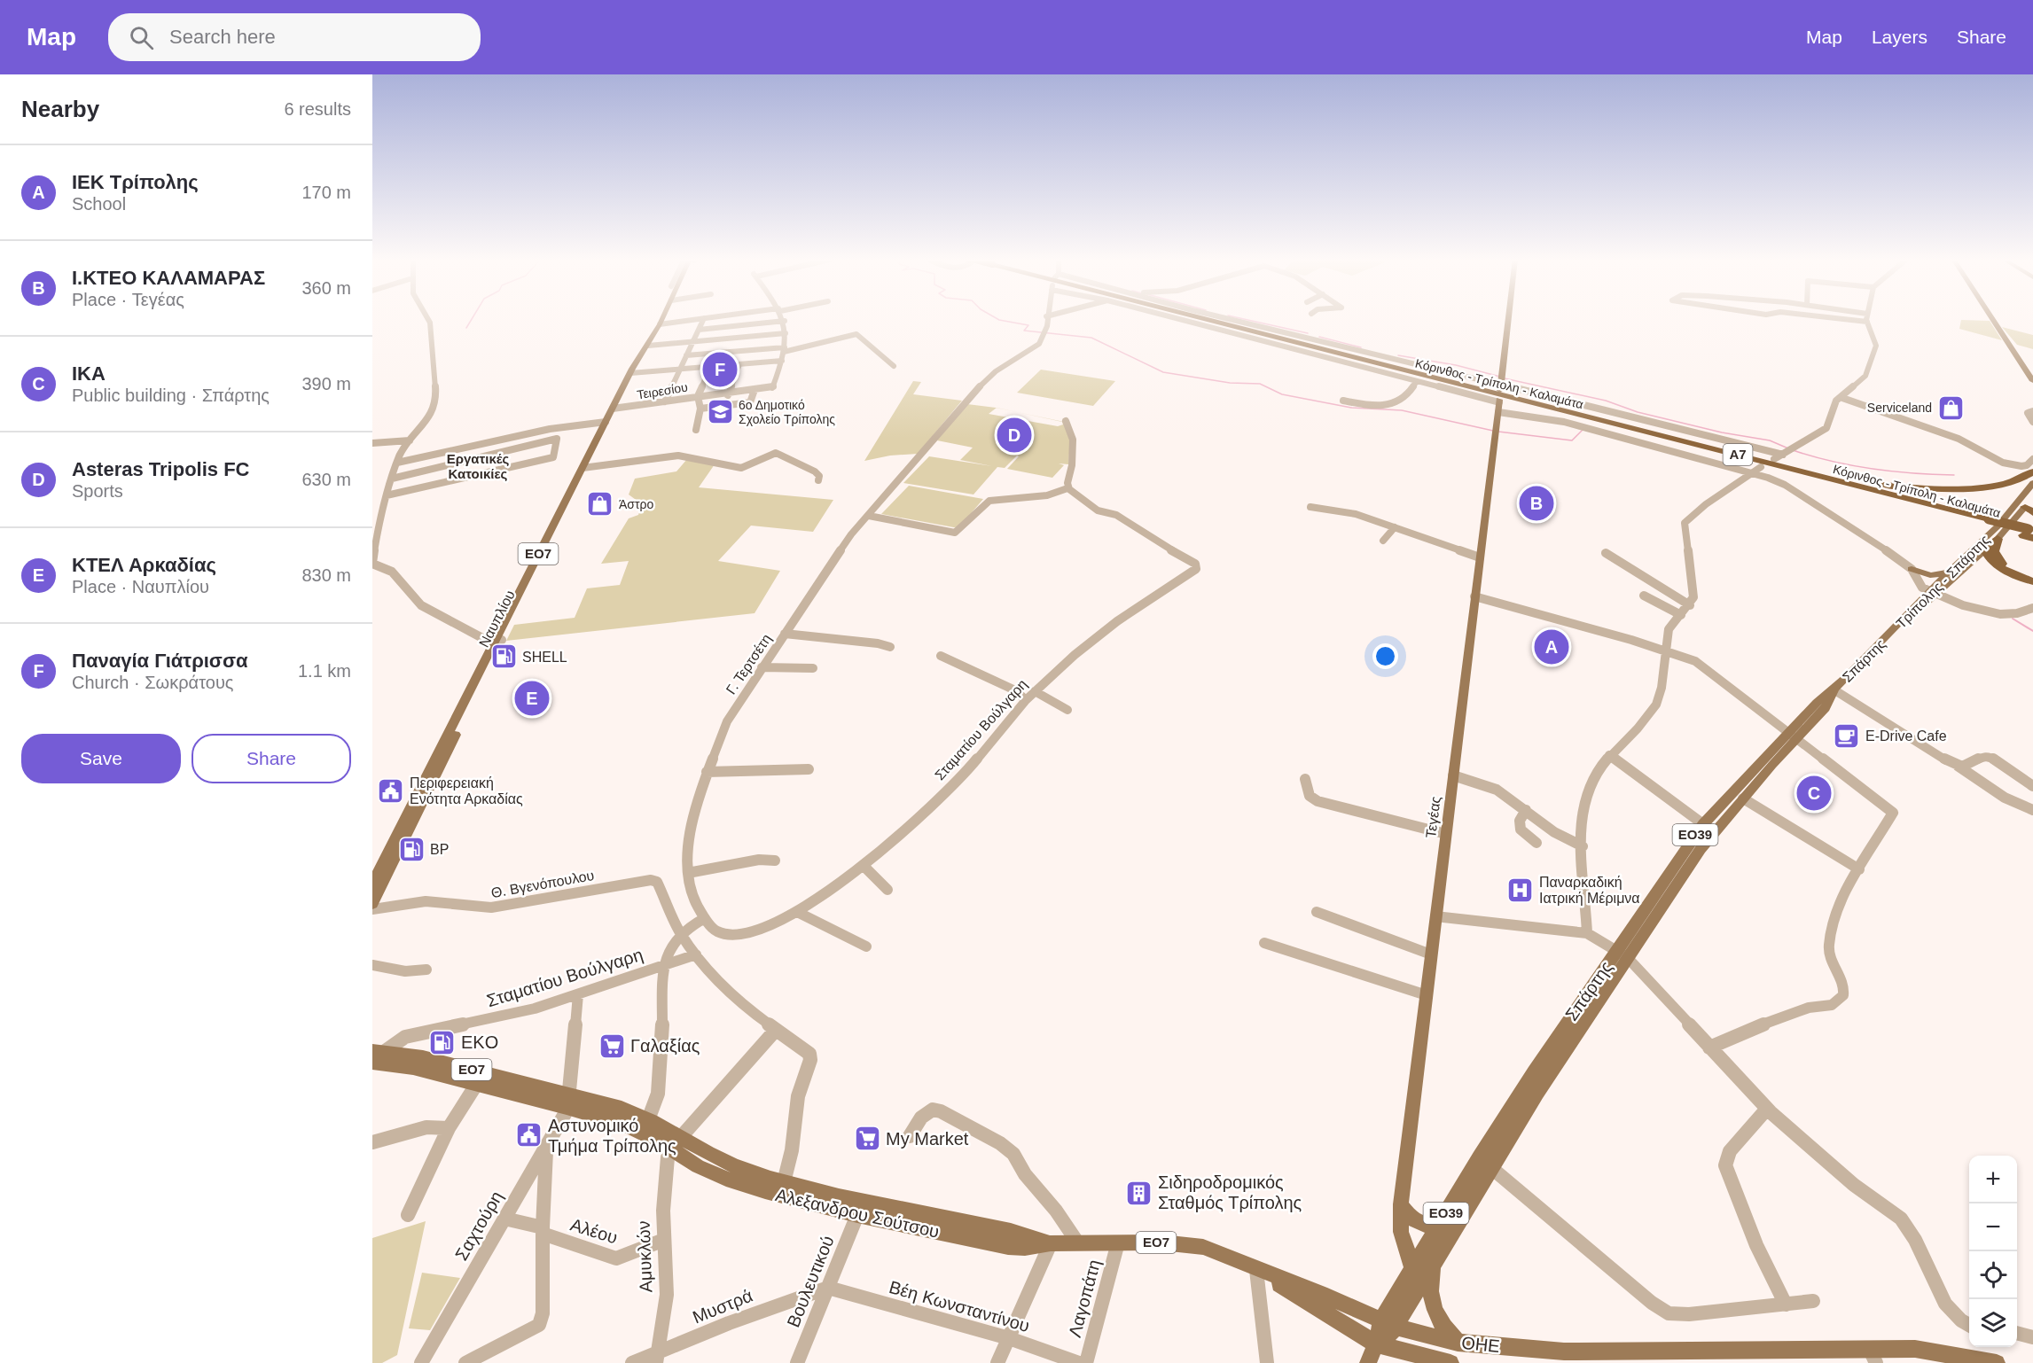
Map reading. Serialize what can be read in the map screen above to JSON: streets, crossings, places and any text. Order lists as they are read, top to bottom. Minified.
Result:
{"streets":{"highway":["Κόρινθος - Τρίπολη - Καλαμάτα","Α7"],"main road":["ΕΟ7","Τρίπολης - Σπάρτης","Ναυπλίου","Σπάρτης","Τεγέας","ΕΟ39","Αλεξανδρου Σούτσου","ΟΗΕ"],"street":["Τειρεσίου","Γ. Τερτσέτη","Σταματίου Βούλγαρη","Θ. Βγενόπουλου","Σαχτούρη","Αλέου","Αμυκλών","Βουλευτικού","Λαγοπάτη","Μυστρά","Βέη Κωνσταντίνου"]},"crossings":[["Τειρεσίου","Ναυπλίου"],["Τρίπολης - Σπάρτης","Σπάρτης"],["Σπάρτης","Τεγέας"],["Σπάρτης","ΕΟ39"],["Σπάρτης","Αλεξανδρου Σούτσου"],["Σπάρτης","ΟΗΕ"],["Γ. Τερτσέτη","Σταματίου Βούλγαρη"],["Σταματίου Βούλγαρη","Αλεξανδρου Σούτσου"],["ΕΟ39","Αλεξανδρου Σούτσου"],["ΕΟ39","ΟΗΕ"],["Αλεξανδρου Σούτσου","Σαχτούρη"],["Αλεξανδρου Σούτσου","Αμυκλών"],["Αλεξανδρου Σούτσου","Βουλευτικού"],["Αλεξανδρου Σούτσου","Λαγοπάτη"],["Αλεξανδρου Σούτσου","ΟΗΕ"],["Σαχτούρη","Αλέου"],["Αλέου","Αμυκλών"],["Αμυκλών","Μυστρά"],["Βουλευτικού","Μυστρά"],["Βουλευτικού","Βέη Κωνσταντίνου"],["Μυστρά","Βέη Κωνσταντίνου"]],"districts":["Εργατικές Κατοικίες"],"places":{"shop":["Serviceland","Άστρο"],"school or university":["6ο Δημοτικό Σχολείο Τρίπολης"],"fuel station":["SHELL","BP","EKO"],"cafe":["E-Drive Cafe"],"public building":["Περιφερειακή Ενότητα Αρκαδίας","Αστυνομικό Τμήμα Τρίπολης"],"hospital":["Παναρκαδική Ιατρική Μέριμνα"],"supermarket":["Γαλαξίας","My Market"],"building":["Σιδηροδρομικός Σταθμός Τρίπολης"]},"page":{"header":"Map","search":"Search here","nav":["Map","Layers","Share"],"heading":["Nearby","6 results"],"list":[{"mark":"A","name":"ΙΕΚ Τρίπολης","note":"School","value":"170 m"},{"mark":"B","name":"Ι.ΚΤΕΟ ΚΑΛΑΜΑΡΑΣ","note":"Place · Τεγέας","value":"360 m"},{"mark":"C","name":"ΙΚΑ","note":"Public building · Σπάρτης","value":"390 m"},{"mark":"D","name":"Asteras Tripolis FC","note":"Sports","value":"630 m"},{"mark":"E","name":"ΚΤΕΛ Αρκαδίας","note":"Place · Ναυπλίου","value":"830 m"},{"mark":"F","name":"Παναγία Γιάτρισσα","note":"Church · Σωκράτους","value":"1.1 km"}],"pins":["F","D","B","A","E","C"],"buttons":["Save","Share"],"map_buttons":["+","−"]}}
